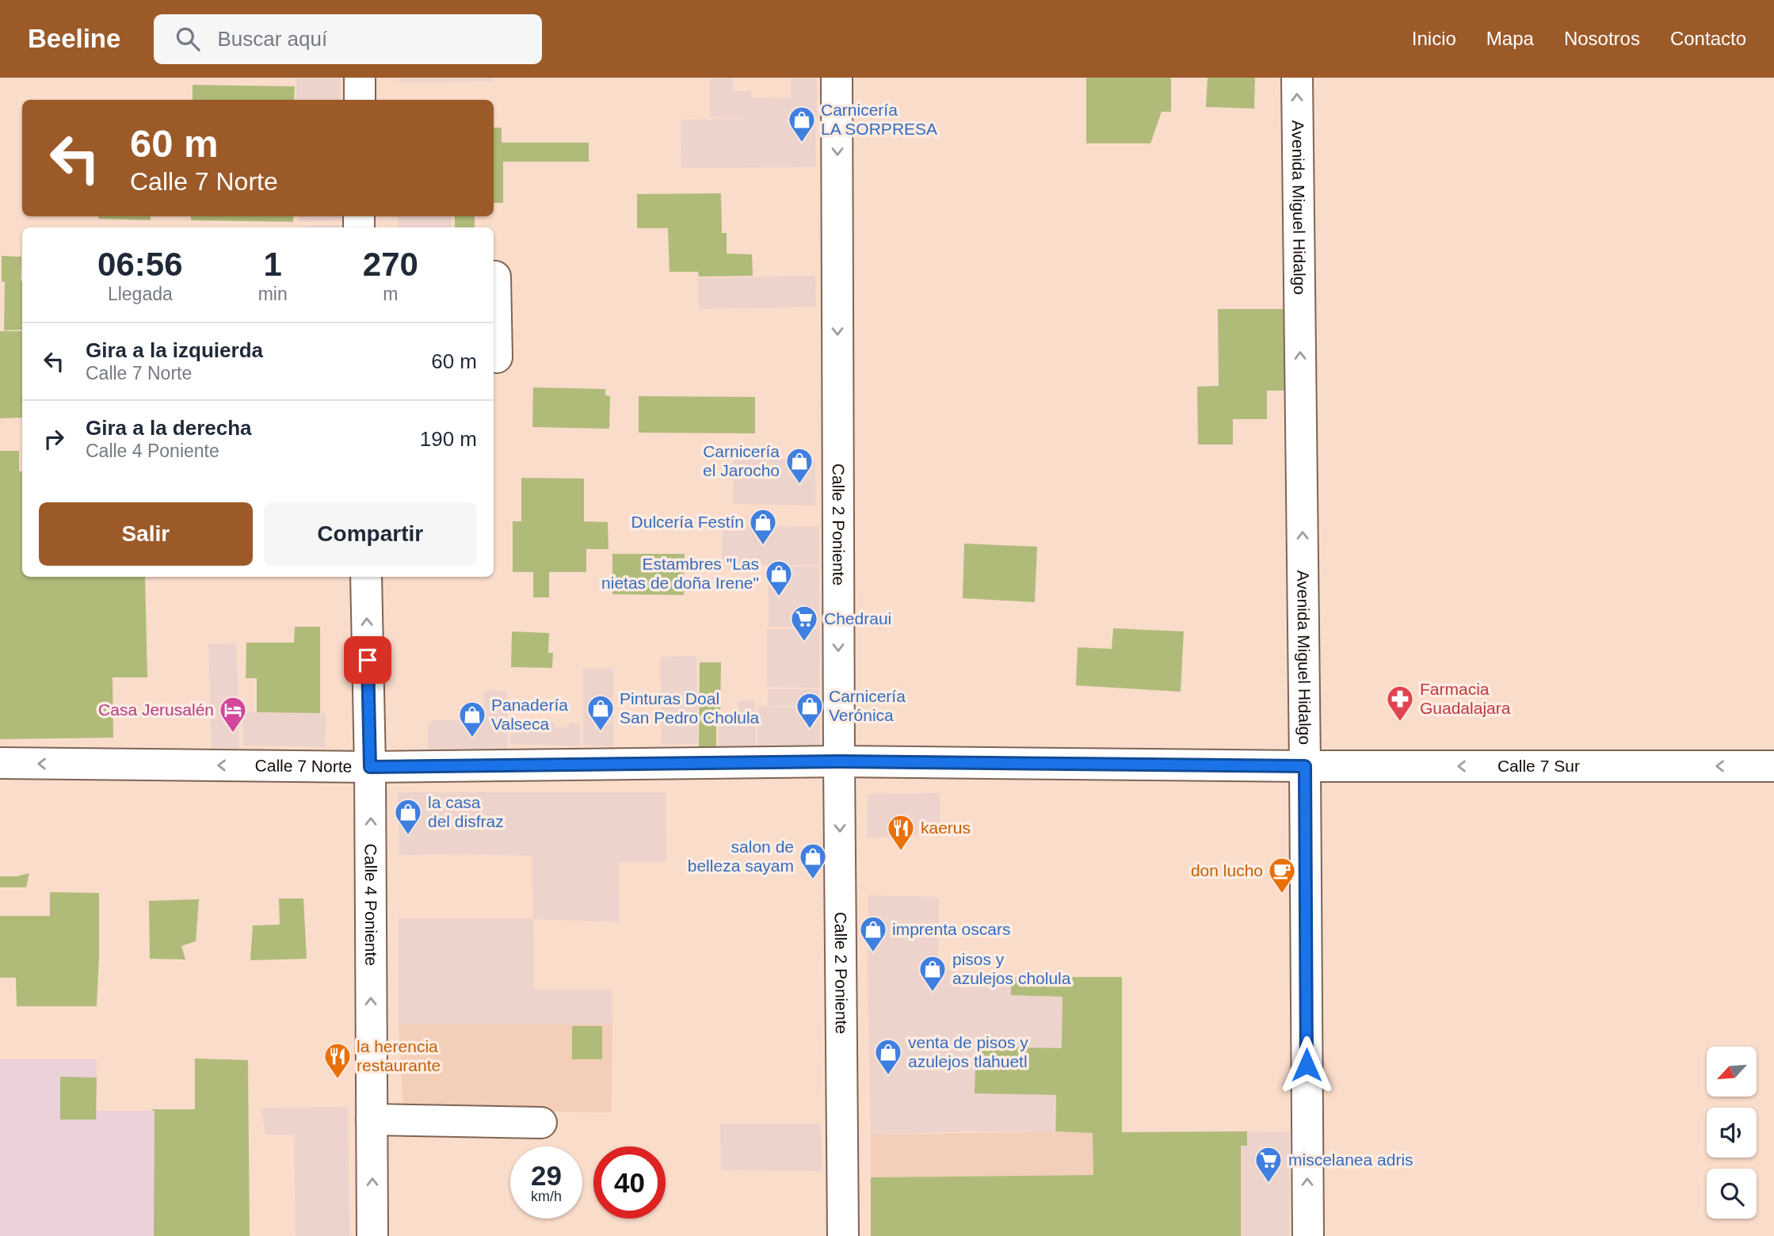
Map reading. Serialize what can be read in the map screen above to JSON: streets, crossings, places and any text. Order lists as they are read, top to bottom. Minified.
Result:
{"streets":{"street":["Avenida Miguel Hidalgo","Calle 2 Poniente","Calle 7 Norte","Calle 7 Sur","Calle 4 Poniente"]},"crossings":[["Avenida Miguel Hidalgo","Calle 7 Norte"],["Avenida Miguel Hidalgo","Calle 7 Sur"],["Calle 2 Poniente","Calle 7 Norte"],["Calle 7 Norte","Calle 7 Sur"],["Calle 7 Norte","Calle 4 Poniente"]],"one_way":["Avenida Miguel Hidalgo","Calle 2 Poniente","Calle 7 Sur","Calle 4 Poniente"],"places":{"shop":["Carnicería LA SORPRESA","Carnicería el Jarocho","Dulcería Festín","Estambres \"Las nietas de doña Irene\"","Carnicería Verónica","Pinturas Doal San Pedro Cholula","Panadería Valseca","la casa del disfraz","salon de belleza sayam","imprenta oscars","pisos y azulejos cholula","venta de pisos y azulejos tlahuetl"],"supermarket":["Chedraui","miscelanea adris"],"pharmacy":["Farmacia Guadalajara"],"hotel":["Casa Jerusalén"],"restaurant":["kaerus","la herencia restaurante"],"cafe":["don lucho"]},"north":"bottom left","page":{"header":"Beeline","search":"Buscar aquí","nav":["Inicio","Mapa","Nosotros","Contacto"],"turn":["60 m","Calle 7 Norte"],"eta":["06:56","Llegada","1","min","270","m"],"list":[{"name":"Gira a la izquierda","note":"Calle 7 Norte","value":"60 m"},{"name":"Gira a la derecha","note":"Calle 4 Poniente","value":"190 m"}],"buttons":["Salir","Compartir"],"speed":"29 km/h","limit":"40"}}
